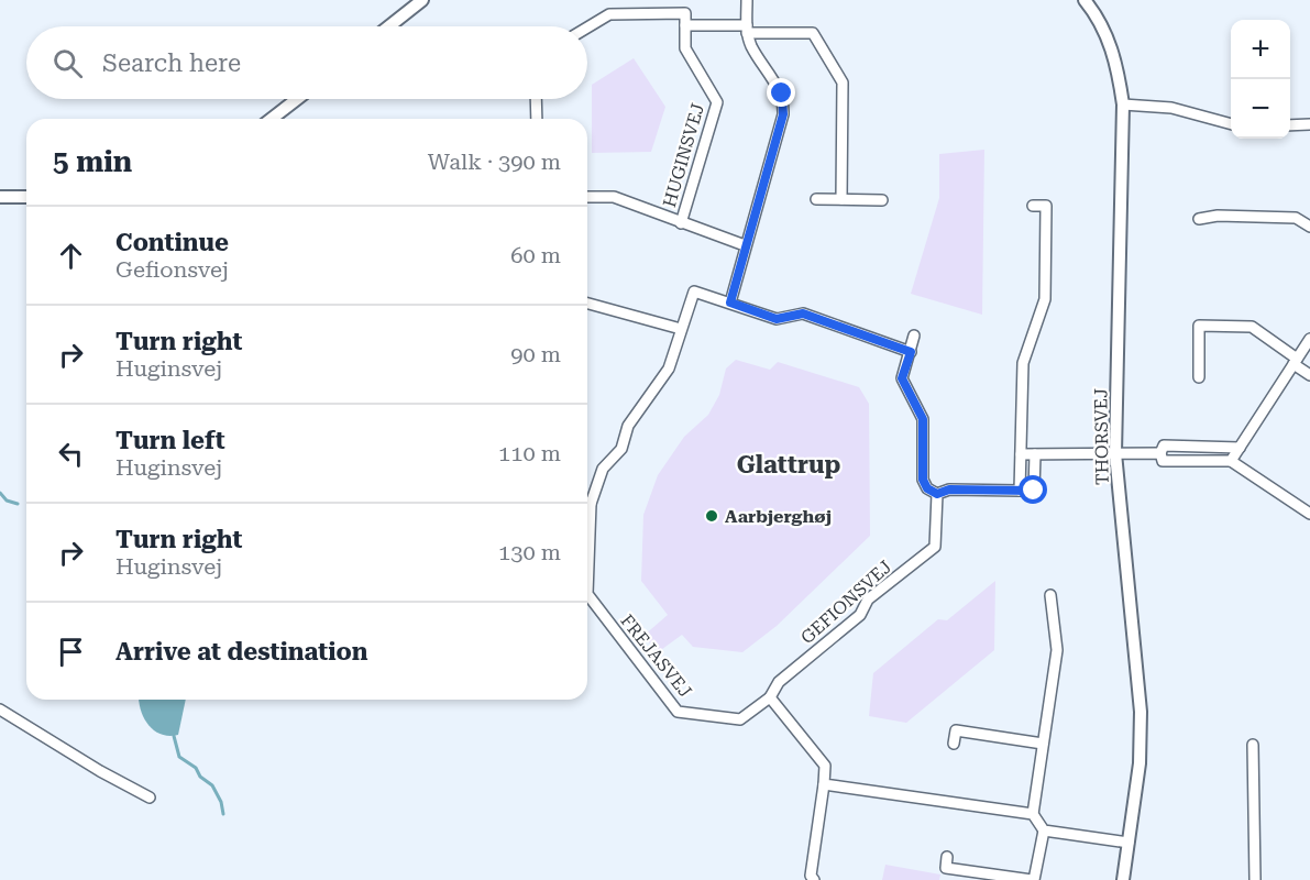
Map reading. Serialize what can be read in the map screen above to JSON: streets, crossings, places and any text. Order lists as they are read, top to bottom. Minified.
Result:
{"streets":{"street":["HUGINSVEJ","THORSVEJ","GEFIONSVEJ","FREJASVEJ"]},"crossings":[["GEFIONSVEJ","FREJASVEJ"]],"districts":["Glattrup"],"places":["Aarbjerghøj"],"page":{"map_buttons":["+","−"],"search":"Search here","heading":["5 min","Walk · 390 m"],"list":[["Continue","Gefionsvej","60 m"],["Turn right","Huginsvej","90 m"],["Turn left","Huginsvej","110 m"],["Turn right","Huginsvej","130 m"],"Arrive at destination"]}}
